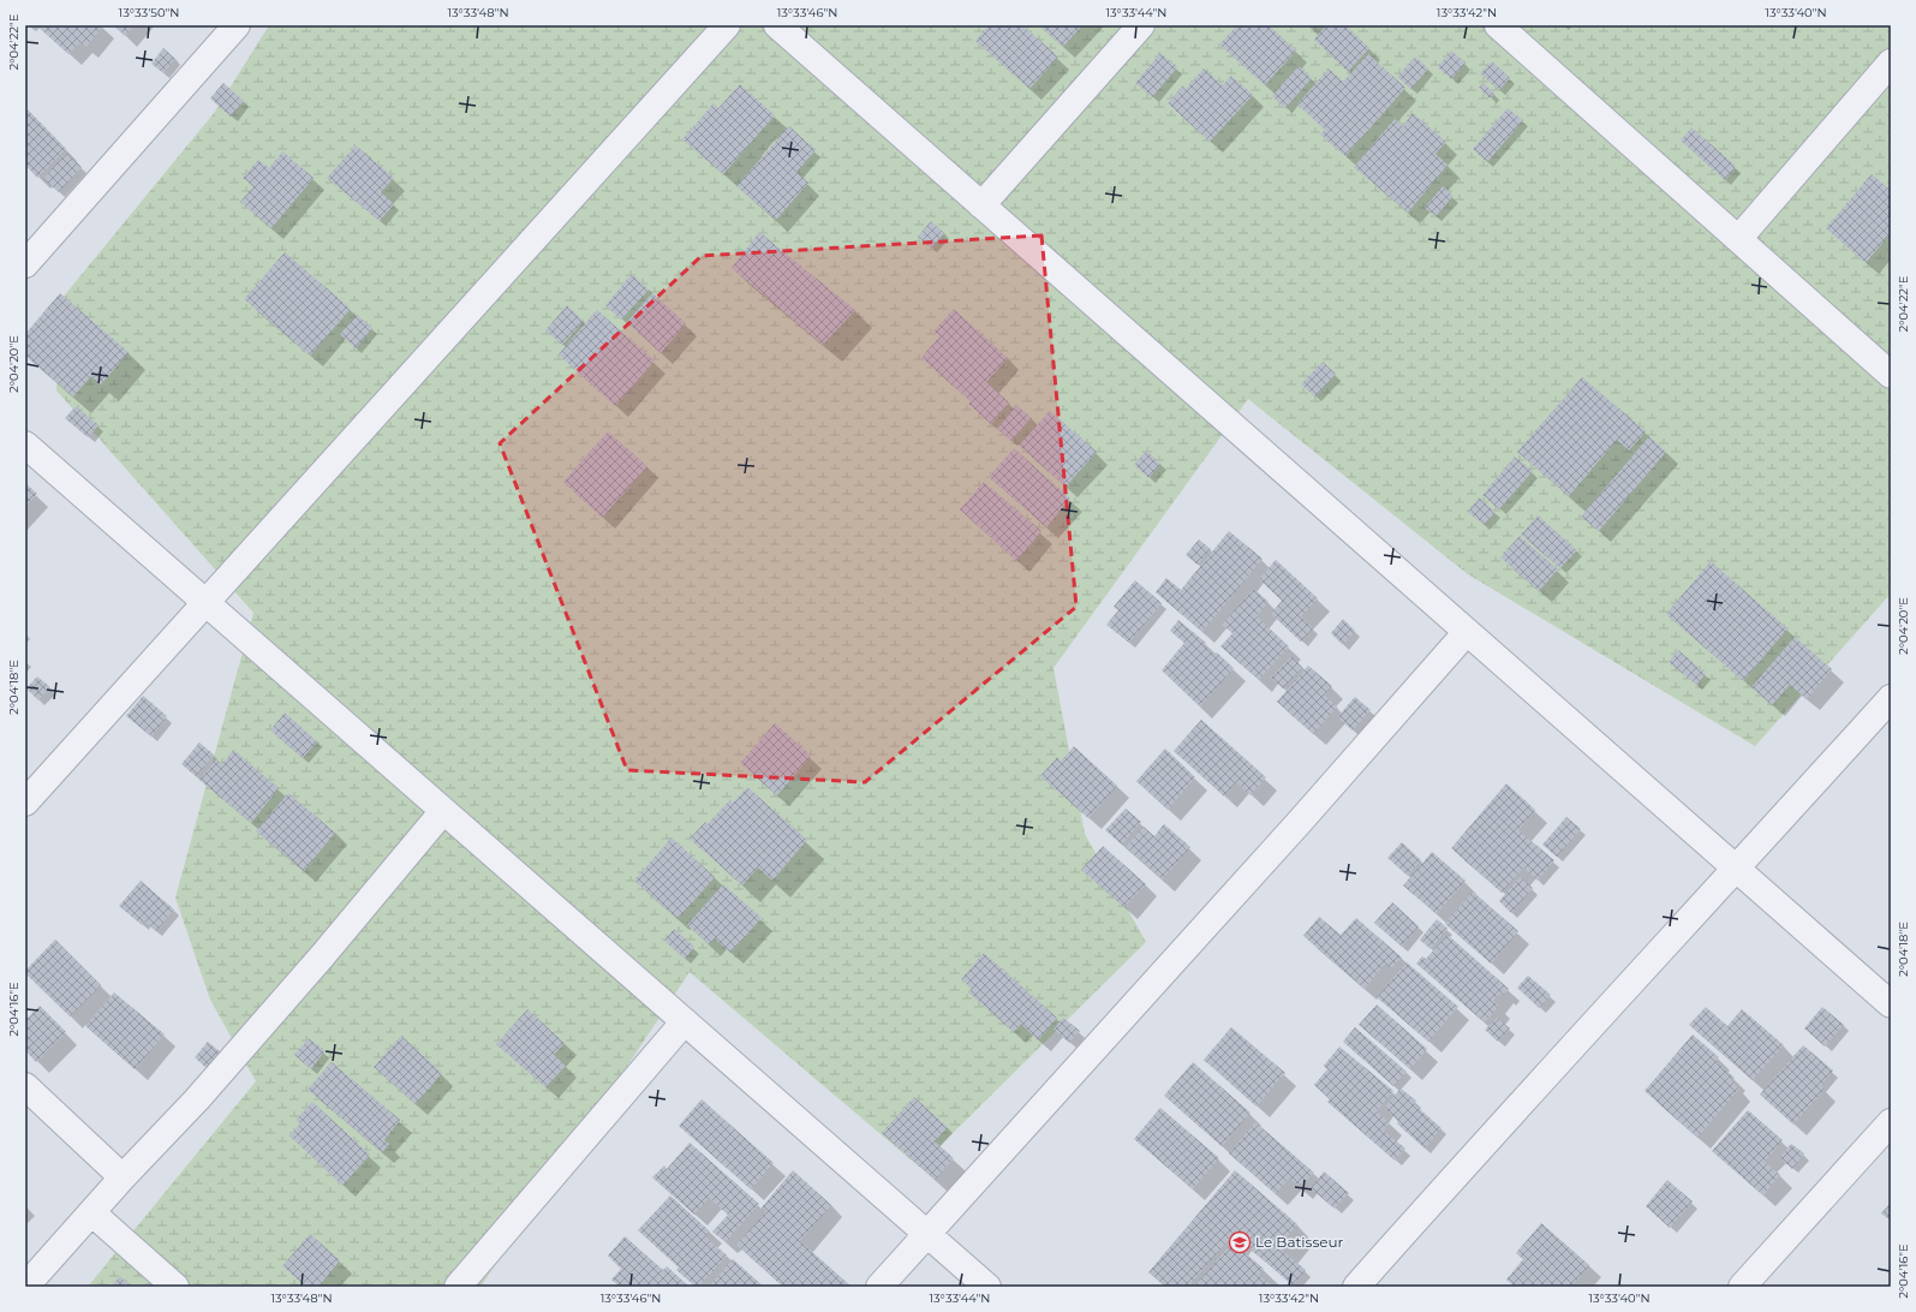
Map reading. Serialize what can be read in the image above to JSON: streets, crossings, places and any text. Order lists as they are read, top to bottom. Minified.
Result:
{"places":{"school or university":["Le Batisseur"]},"coordinates":["13°33'50\"N","13°33'48\"N","13°33'46\"N","13°33'44\"N","13°33'42\"N","13°33'40\"N","2°04'22\"E","2°04'20\"E","2°04'18\"E","2°04'16\"E"]}
